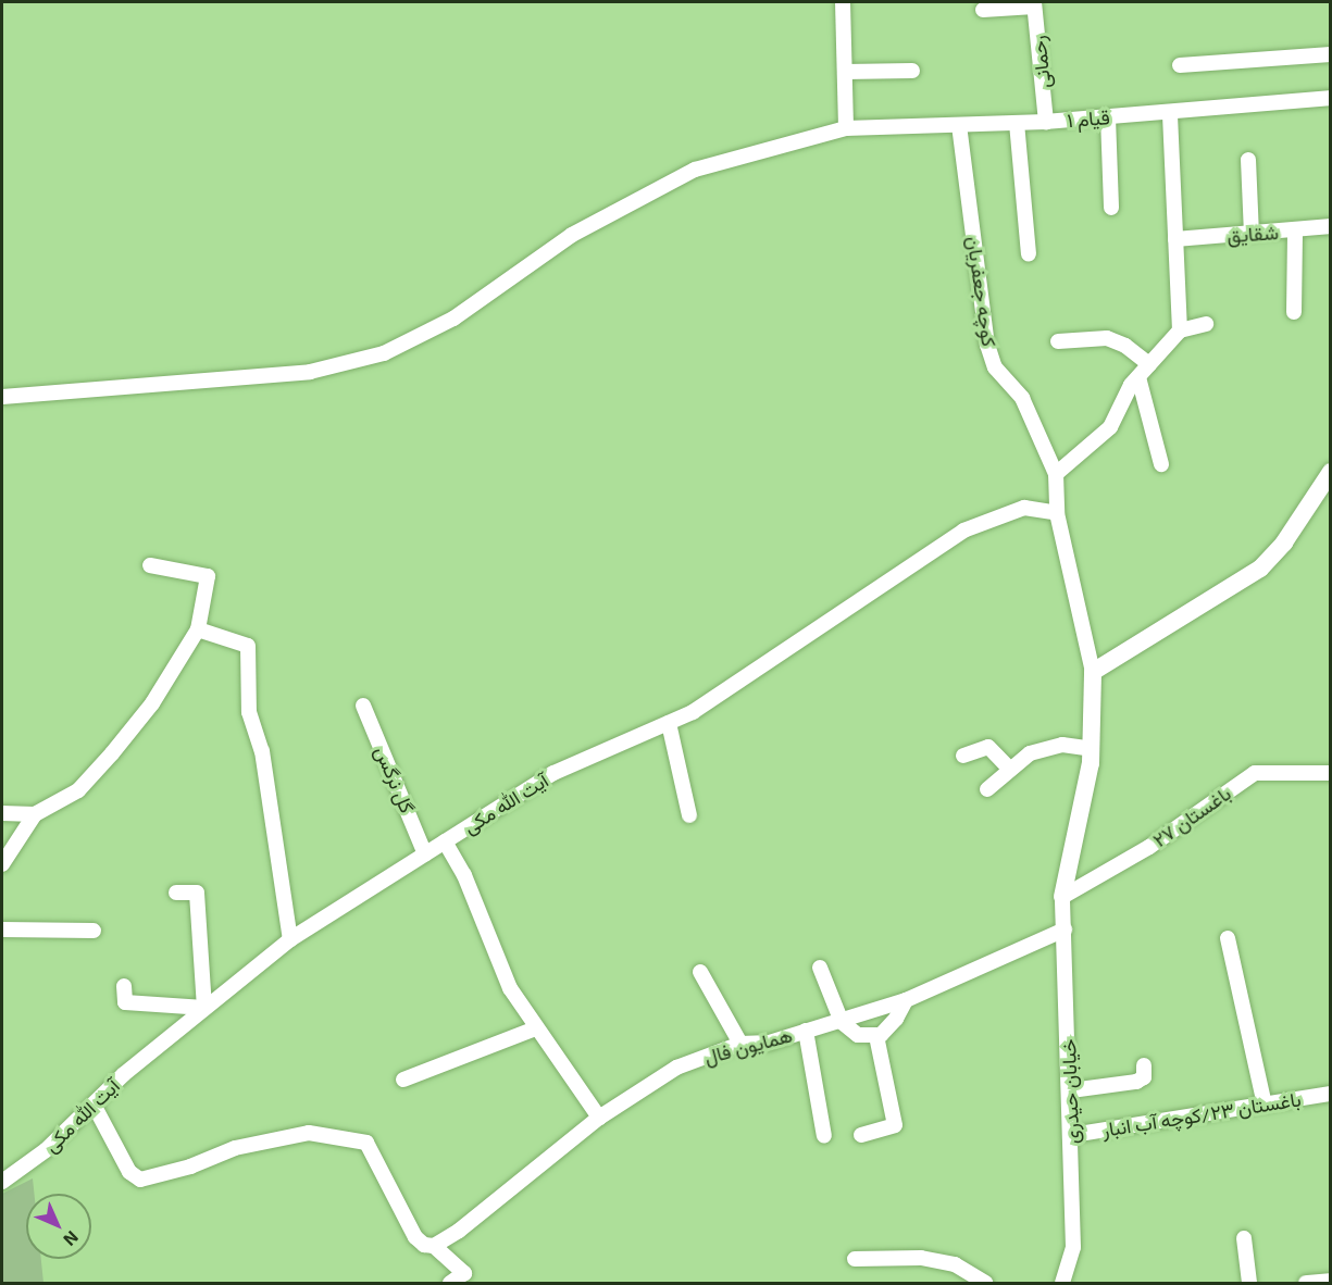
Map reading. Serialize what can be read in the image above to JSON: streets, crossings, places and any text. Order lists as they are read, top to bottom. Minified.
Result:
{"streets":{"street":["رحمانی","قیام ۱","شقایق","کوچه جعفریان","گل نرگس","آیت الله مکی","باغستان ۲۷","همایون فال","خیابان حیدری","باغستان ۲۳/کوچه آب انبار"]},"crossings":[["رحمانی","قیام ۱"],["قیام ۱","کوچه جعفریان"],["کوچه جعفریان","آیت الله مکی"],["گل نرگس","آیت الله مکی"],["باغستان ۲۷","خیابان حیدری"],["همایون فال","خیابان حیدری"],["خیابان حیدری","باغستان ۲۳/کوچه آب انبار"]],"north":"bottom right"}
